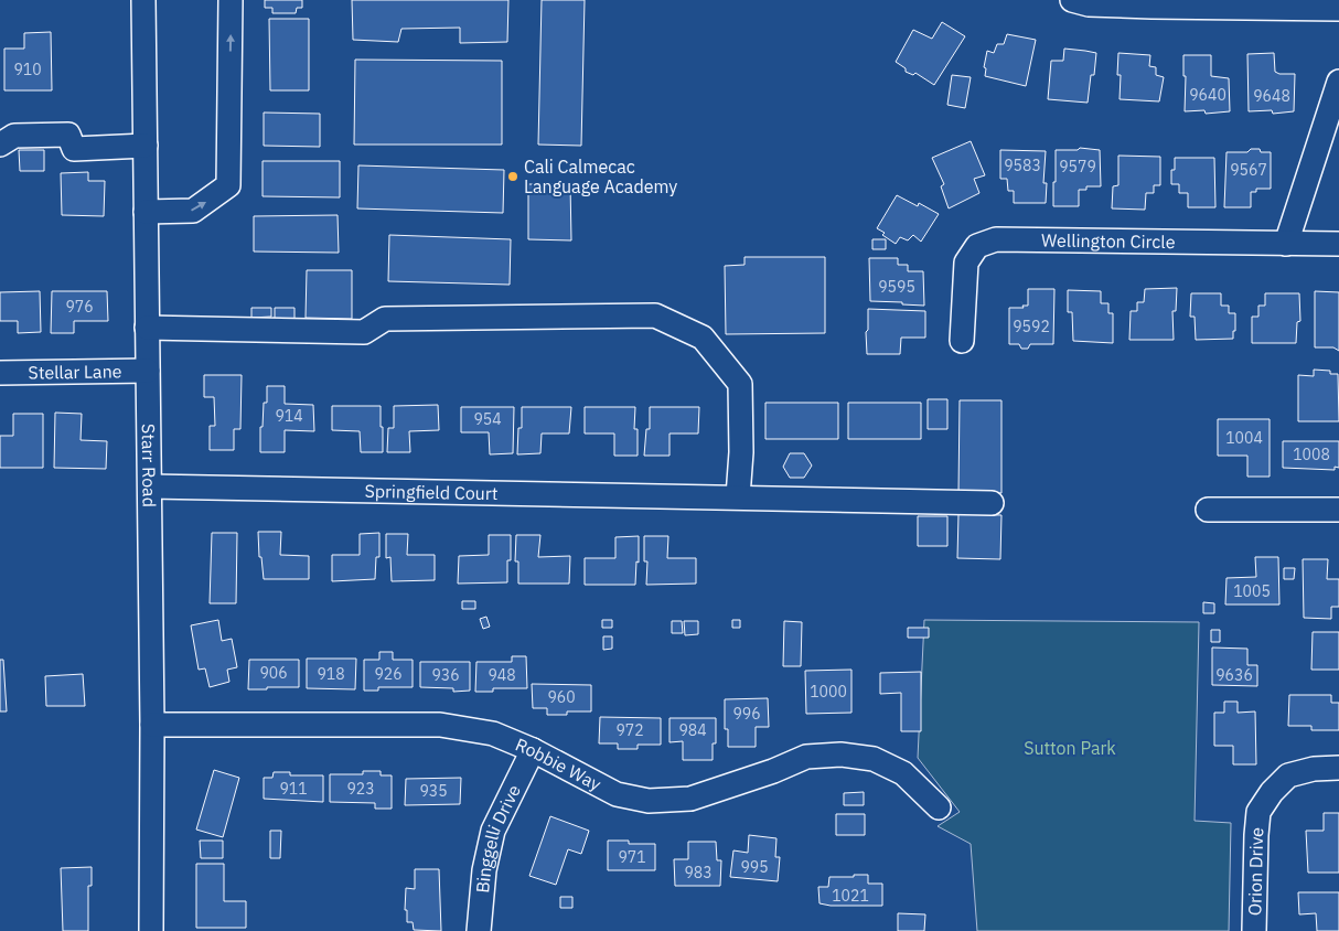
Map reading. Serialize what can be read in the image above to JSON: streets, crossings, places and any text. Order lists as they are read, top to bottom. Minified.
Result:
{"streets":{"street":["Wellington Circle","Stellar Lane","Starr Road","Springfield Court","Robbie Way","Binggelli Drive","Orion Drive"]},"crossings":[["Stellar Lane","Starr Road"],["Starr Road","Springfield Court"],["Starr Road","Robbie Way"],["Robbie Way","Binggelli Drive"]],"parks":["Sutton Park"],"places":["Cali Calmecac Language Academy"],"house_numbers":["910","9640","9648","9583","9579","9567","9595","976","9592","914","954","1004","1008","1005","906","918","926","936","948","9636","1000","960","996","972","984","911","923","935","971","995","983","1021"]}
